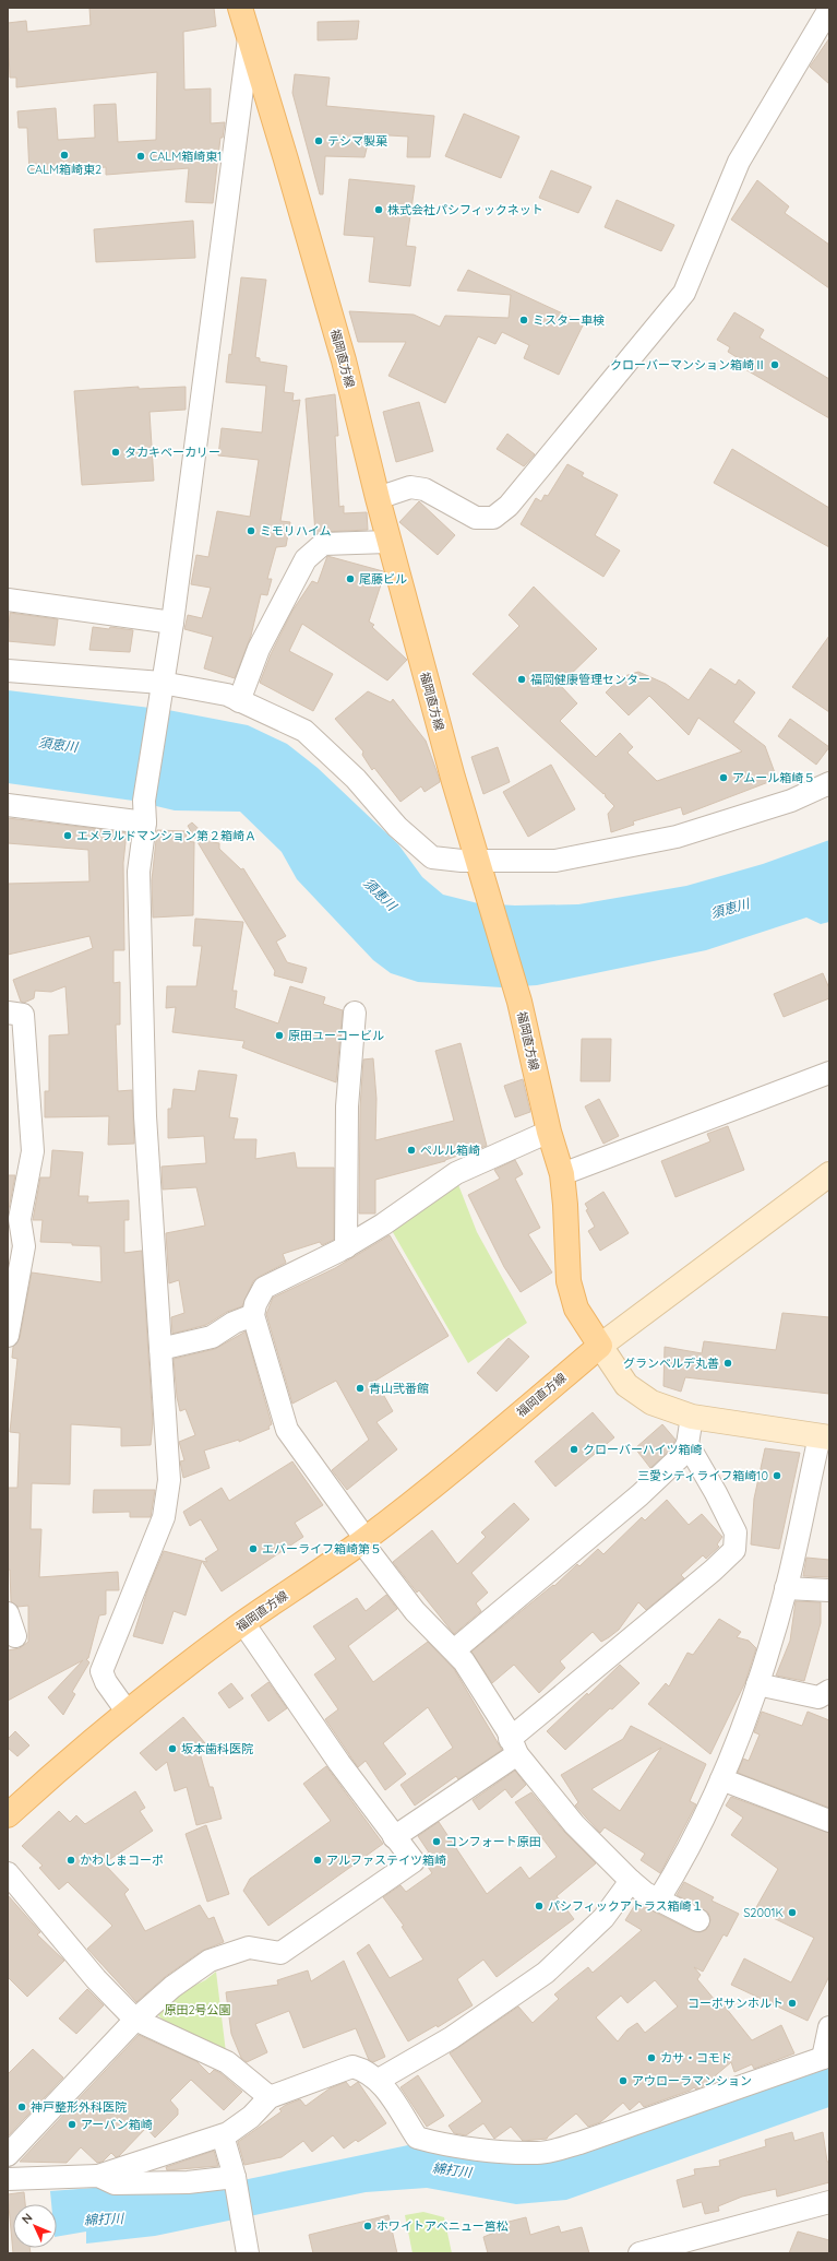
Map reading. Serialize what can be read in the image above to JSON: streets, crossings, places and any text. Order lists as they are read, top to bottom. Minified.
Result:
{"streets":{"main road":["福岡直方線"]},"water":["須恵川","綿打川"],"parks":["原田2号公園"],"places":["テシマ製菓","CALM箱崎東2","CALM箱崎東1","株式会社パシフィックネット","ミスター車検","クローバーマンション箱崎Ⅱ","タカキベーカリー","ミモリハイム","尾藤ビル","福岡健康管理センター","アムール箱崎５","エメラルドマンション第２箱崎Ａ","原田ユーコービル","ペルル箱崎","グランベルデ丸善","青山弐番館","クローバーハイツ箱崎","三愛シティライフ箱崎10","エバーライフ箱崎第５","坂本歯科医院","コンフォート原田","かわしまコーポ","アルファステイツ箱崎","パシフィックアトラス箱崎１","S2001K","コーポサンホルト","カサ・コモド","アウローラマンション","神戸整形外科医院","アーバン箱崎","ホワイトアベニュー筥松"],"north":"top left"}
